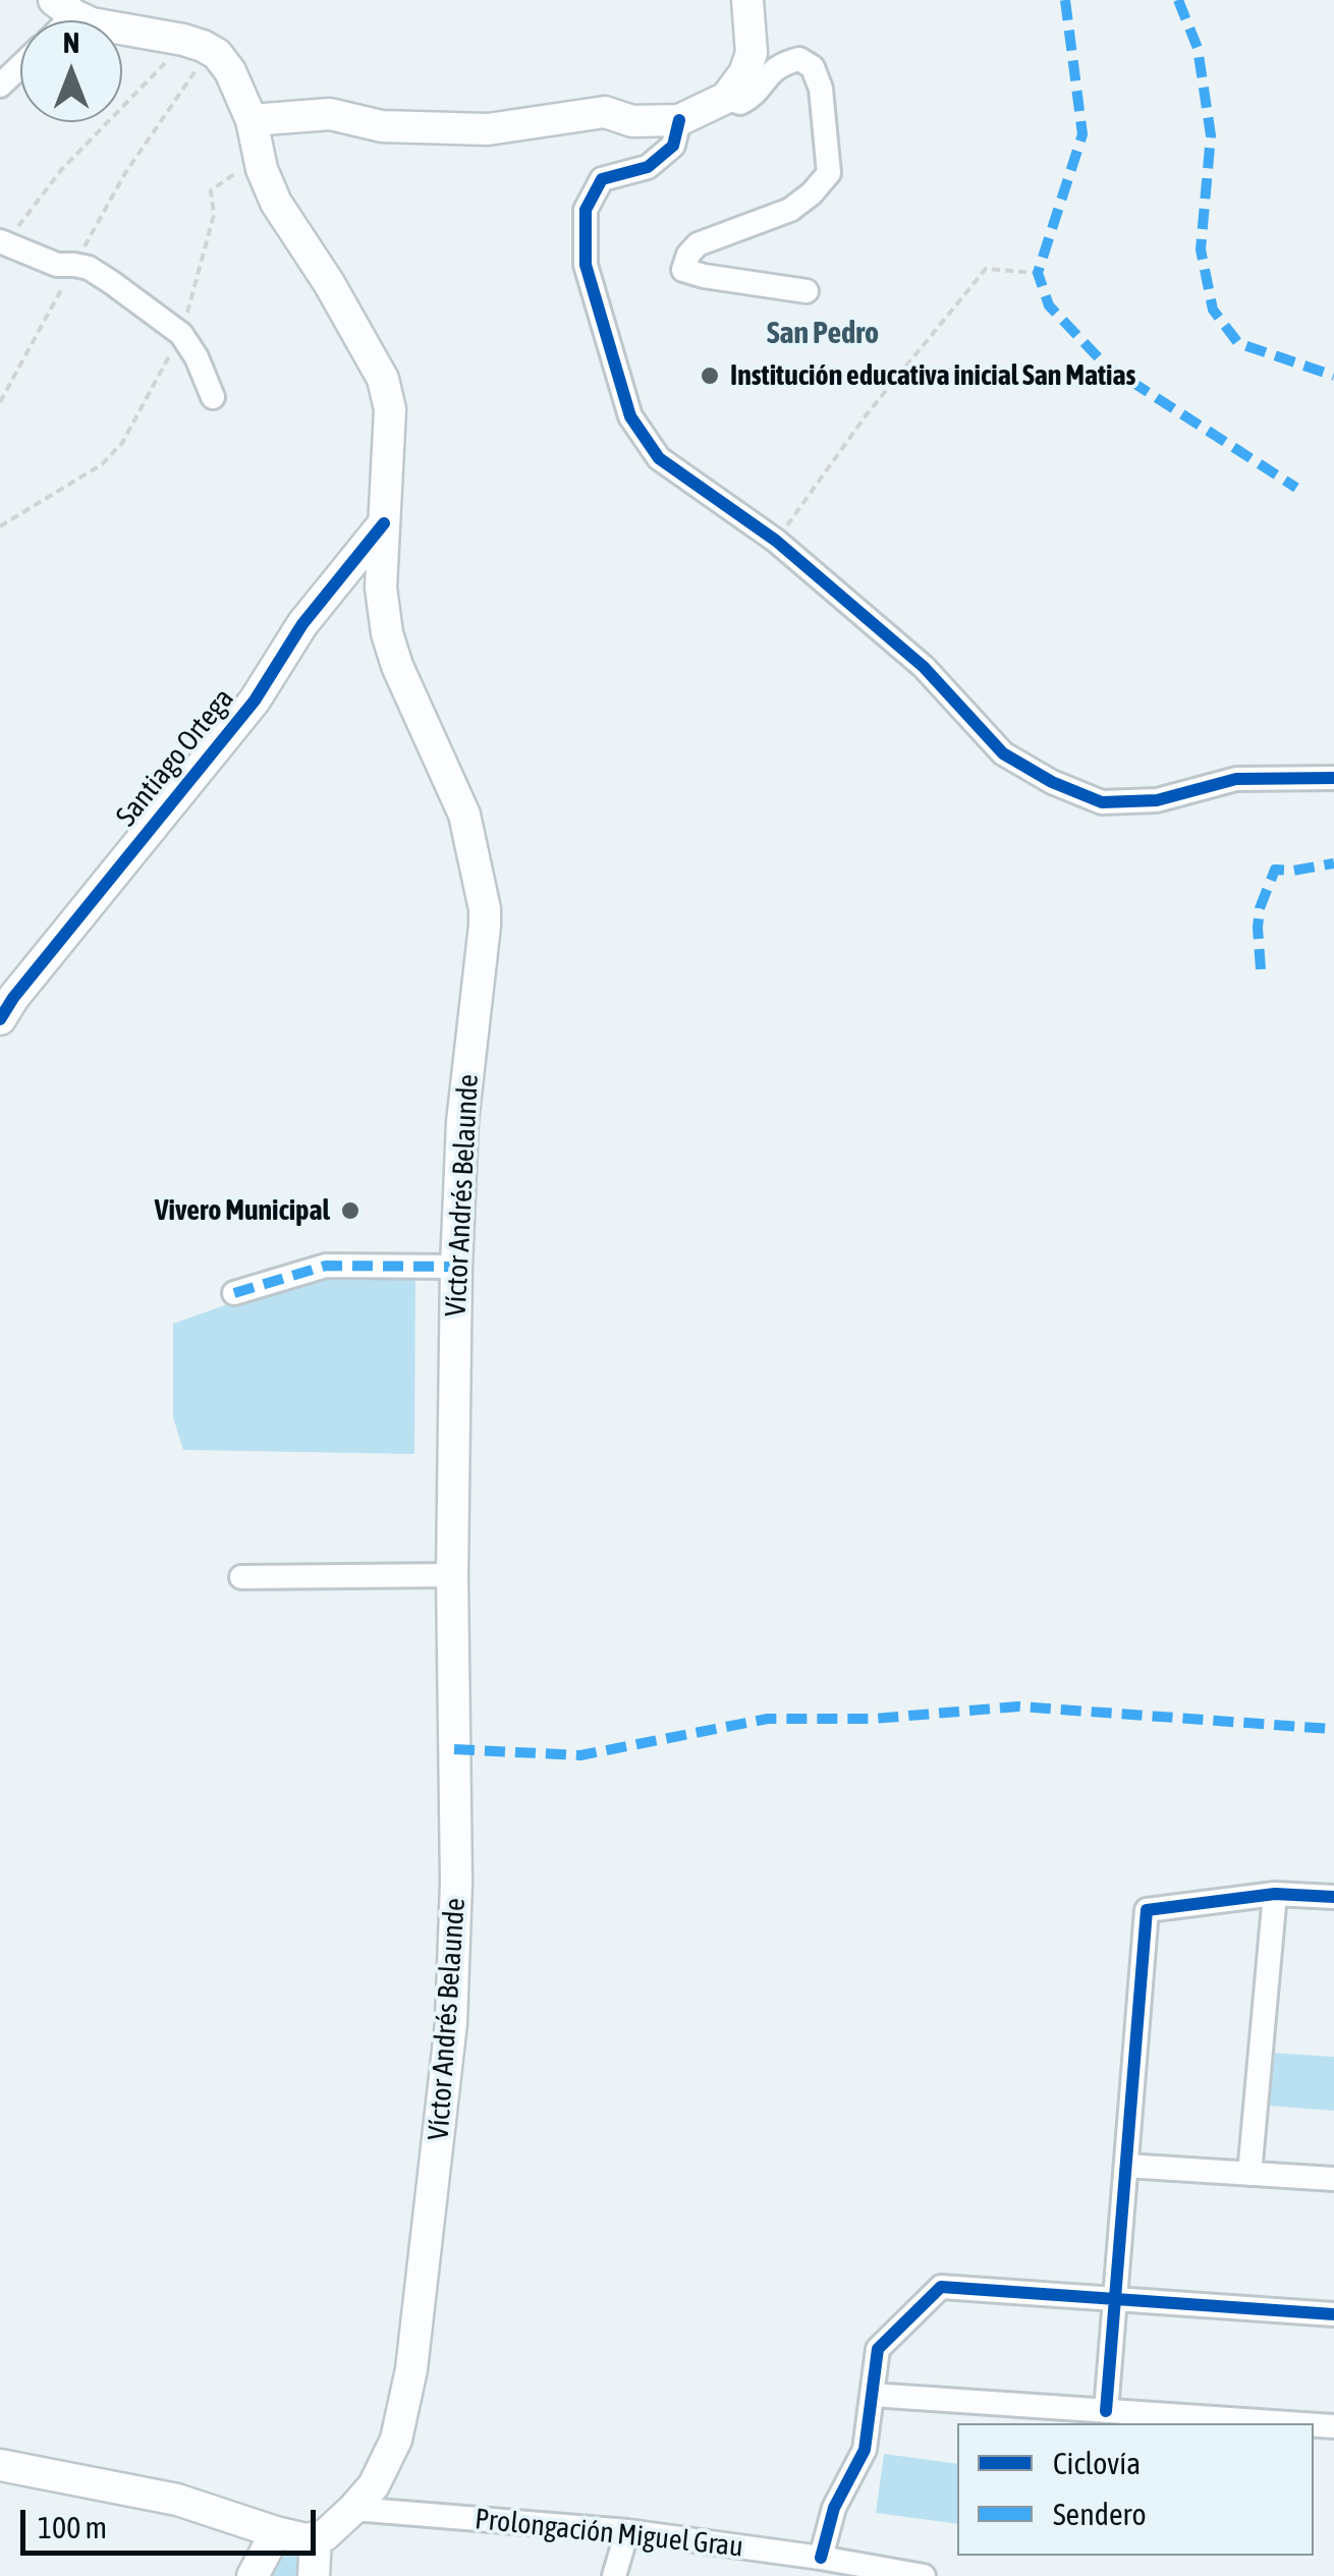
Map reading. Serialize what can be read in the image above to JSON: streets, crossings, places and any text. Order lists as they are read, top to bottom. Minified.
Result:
{"streets":{"main road":["Santiago Ortega","Víctor Andrés Belaunde"],"street":["Prolongación Miguel Grau"]},"crossings":[["Santiago Ortega","Víctor Andrés Belaunde"],["Víctor Andrés Belaunde","Prolongación Miguel Grau"]],"districts":["San Pedro"],"places":["Institución educativa inicial San Matias","Vivero Municipal"],"legend":["Ciclovía","Sendero"],"scale_bar":"100 m","north":"top"}
